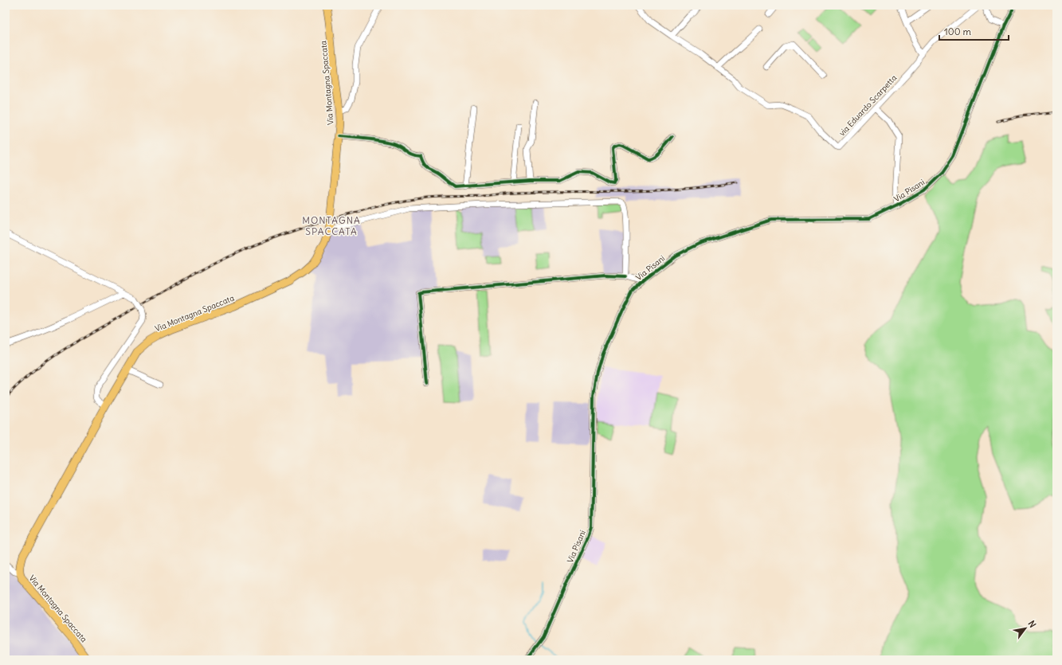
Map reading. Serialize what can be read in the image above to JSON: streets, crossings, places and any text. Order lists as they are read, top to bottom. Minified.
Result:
{"streets":{"main road":["Via Montagna Spaccata"],"street":["via Eduardo Scarpetta","Via Pisani"]},"districts":["MONTAGNA SPACCATA"],"scale_bar":"100 m","north":"top right"}
